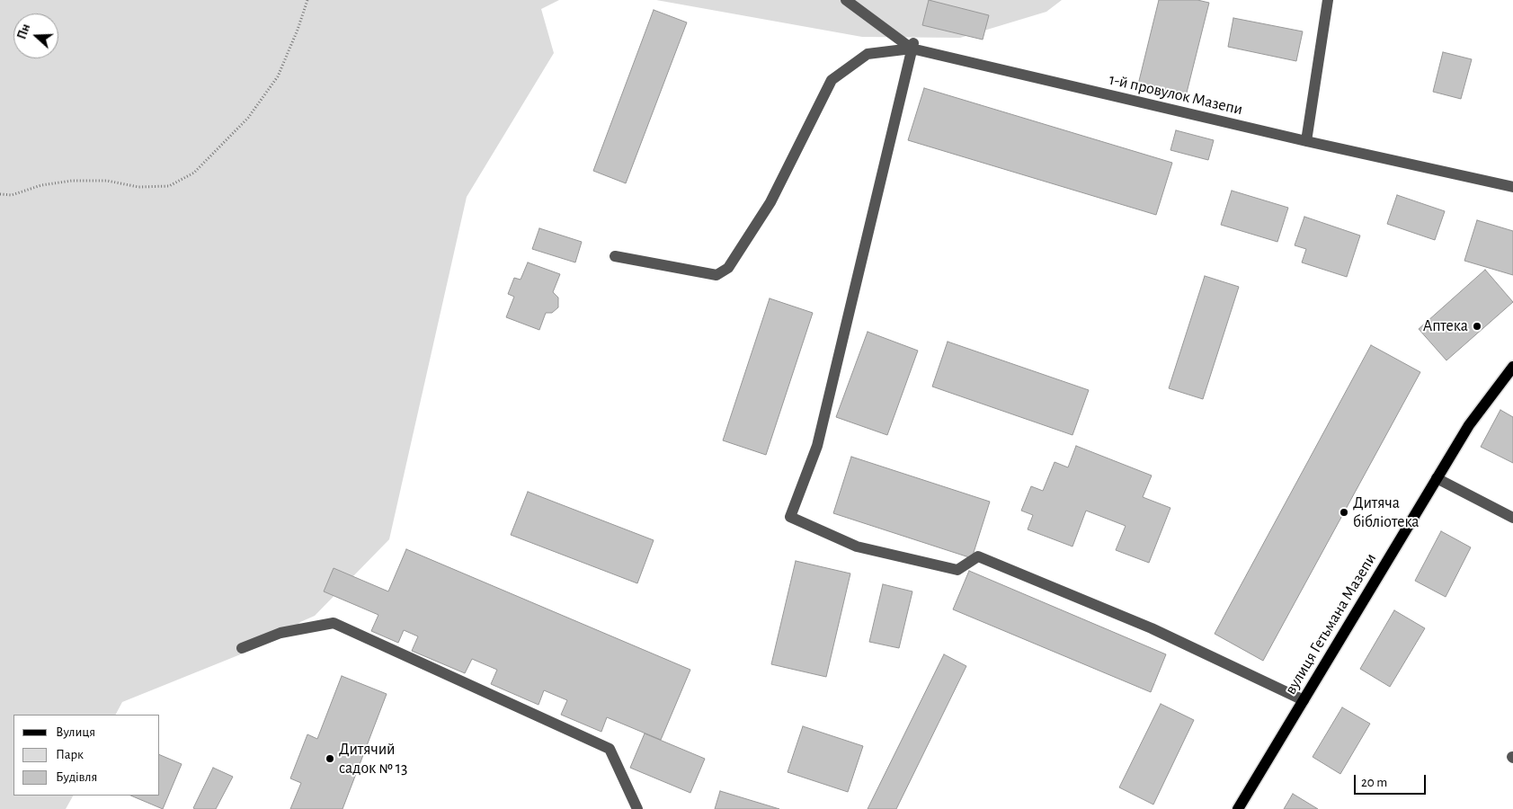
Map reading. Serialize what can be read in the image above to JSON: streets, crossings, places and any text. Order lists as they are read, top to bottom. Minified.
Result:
{"streets":{"main road":["вулиця Гетьмана Мазепи"],"street":["1-й провулок Мазепи"]},"places":["Аптека","Дитяча бібліотека","Дитячий садок № 13"],"legend":["Вулиця","Парк","Будівля"],"scale_bar":"20 m","north":"left"}
